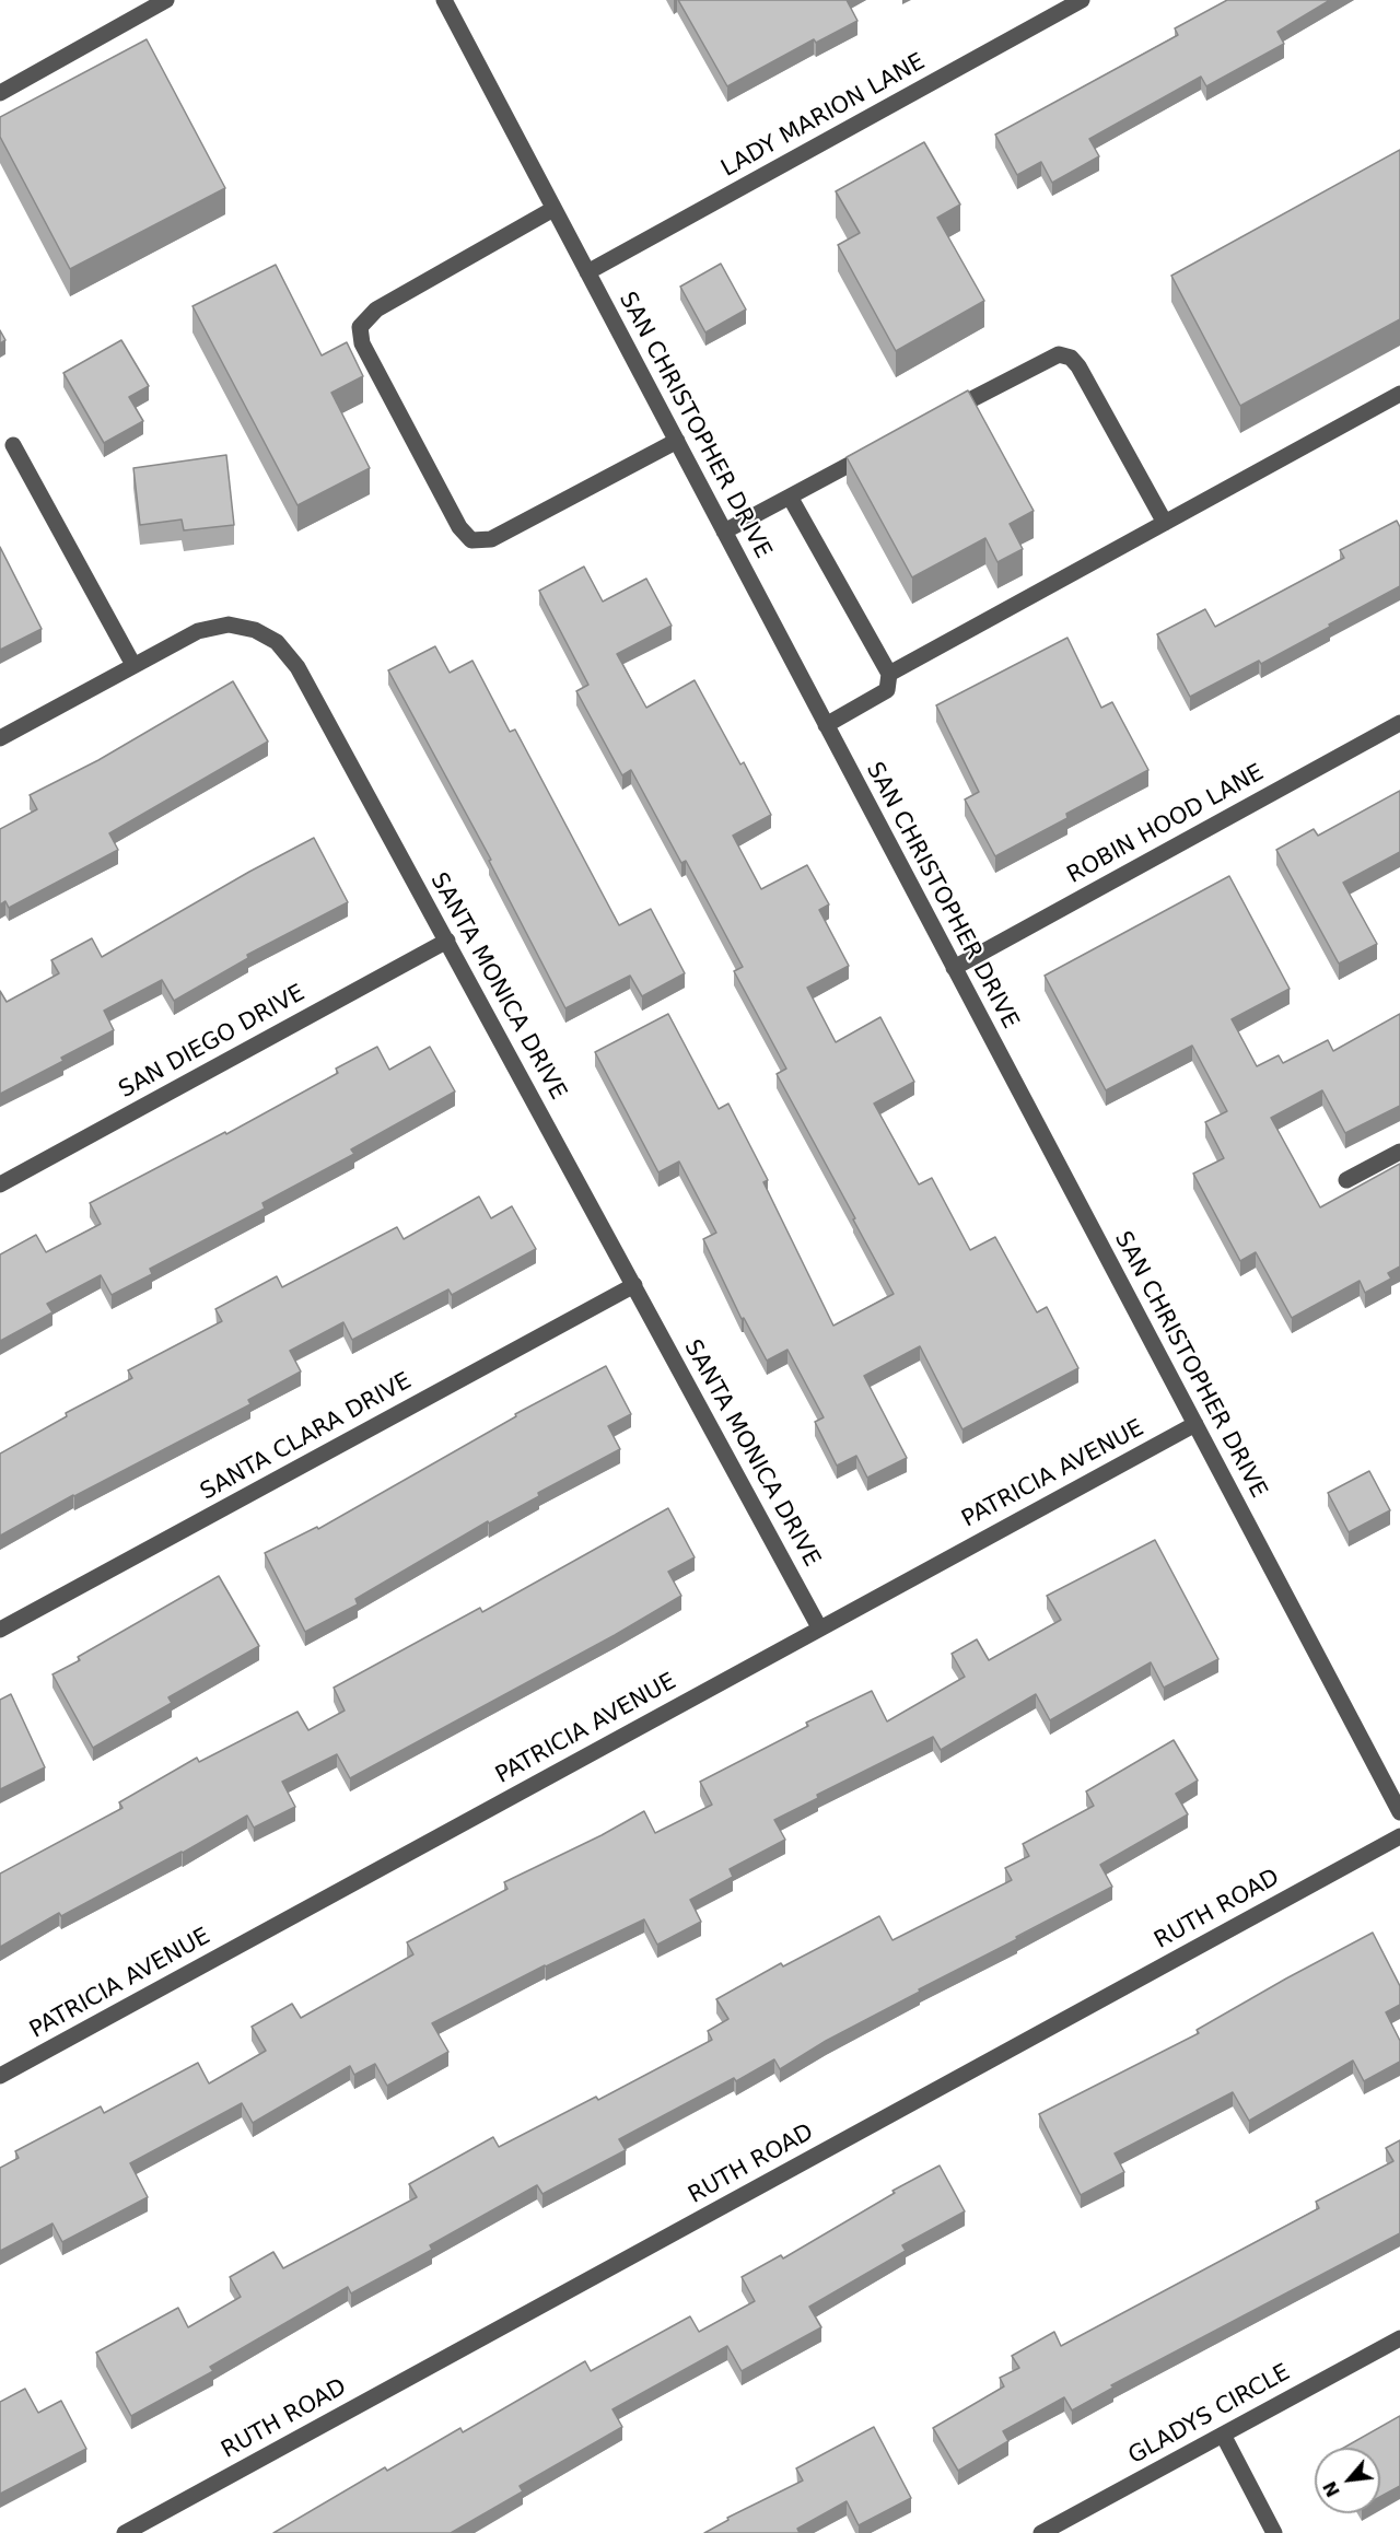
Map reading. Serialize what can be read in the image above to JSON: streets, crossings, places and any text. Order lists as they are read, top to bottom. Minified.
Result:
{"streets":{"street":["LADY MARION LANE","SAN CHRISTOPHER DRIVE","ROBIN HOOD LANE","SANTA MONICA DRIVE","SAN DIEGO DRIVE","SANTA CLARA DRIVE","PATRICIA AVENUE","RUTH ROAD","GLADYS CIRCLE"]},"crossings":[["LADY MARION LANE","SAN CHRISTOPHER DRIVE"],["SAN CHRISTOPHER DRIVE","ROBIN HOOD LANE"],["SAN CHRISTOPHER DRIVE","PATRICIA AVENUE"],["SANTA MONICA DRIVE","SAN DIEGO DRIVE"],["SANTA MONICA DRIVE","SANTA CLARA DRIVE"],["SANTA MONICA DRIVE","PATRICIA AVENUE"]],"north":"bottom left"}
